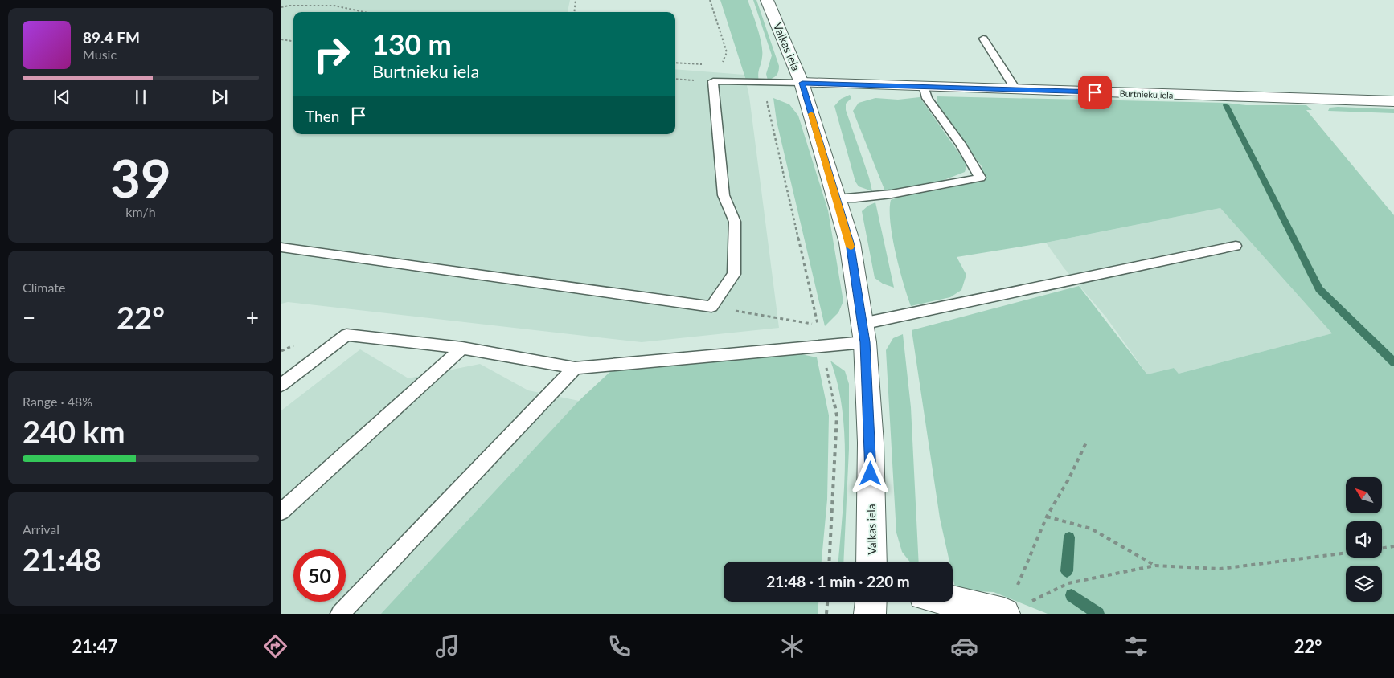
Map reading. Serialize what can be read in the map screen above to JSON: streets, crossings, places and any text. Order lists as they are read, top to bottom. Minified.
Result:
{"streets":{"main road":["Valkas iela","Burtnieku iela"]},"crossings":[["Valkas iela","Burtnieku iela"]],"north":"top left","page":{"turn":["130 m","Burtnieku iela"],"song":["89.4 FM","Music"],"then":"Then","tile":[["39","km/h"],"Climate",["Range · 48%","240 km"],["Arrival","21:48"]],"heat":["−","22°","+"],"limit":"50","trip":"21:48 · 1 min · 220 m","tabs":["21:47","22°"]}}
